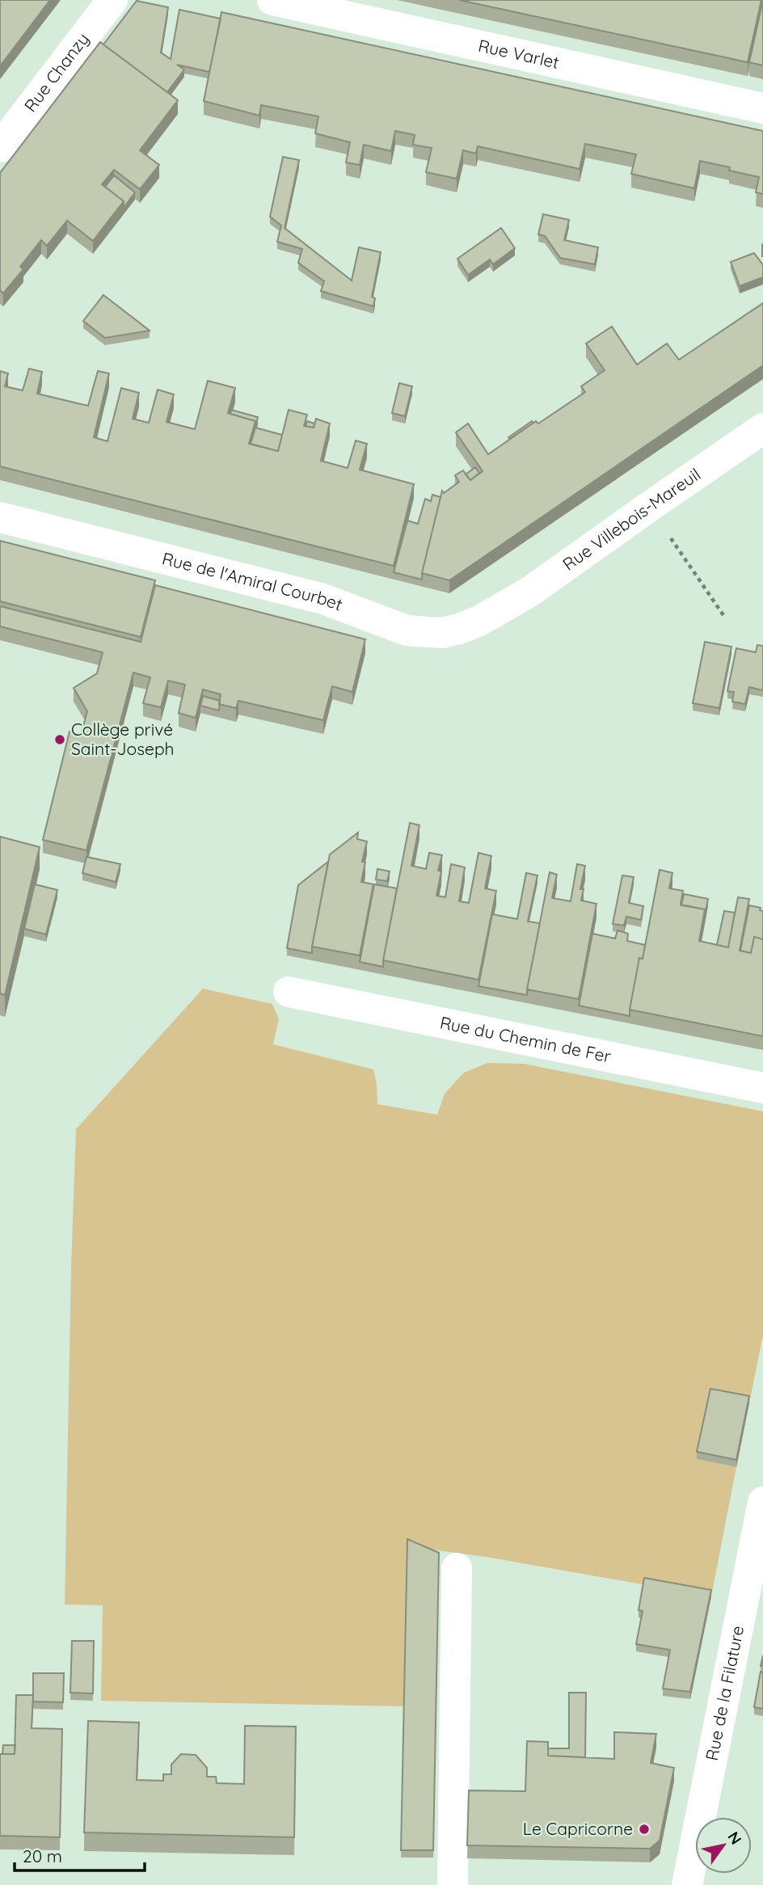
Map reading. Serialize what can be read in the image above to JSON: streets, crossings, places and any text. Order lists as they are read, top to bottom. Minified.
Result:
{"streets":{"street":["Rue Varlet","Rue Chanzy","Rue Villebois-Mareuil","Rue de l'Amiral Courbet","Rue du Chemin de Fer","Rue de la Filature"]},"crossings":[["Rue Villebois-Mareuil","Rue de l'Amiral Courbet"]],"places":["Collège privé Saint-Joseph","Le Capricorne"],"scale_bar":"20 m","north":"top right"}
